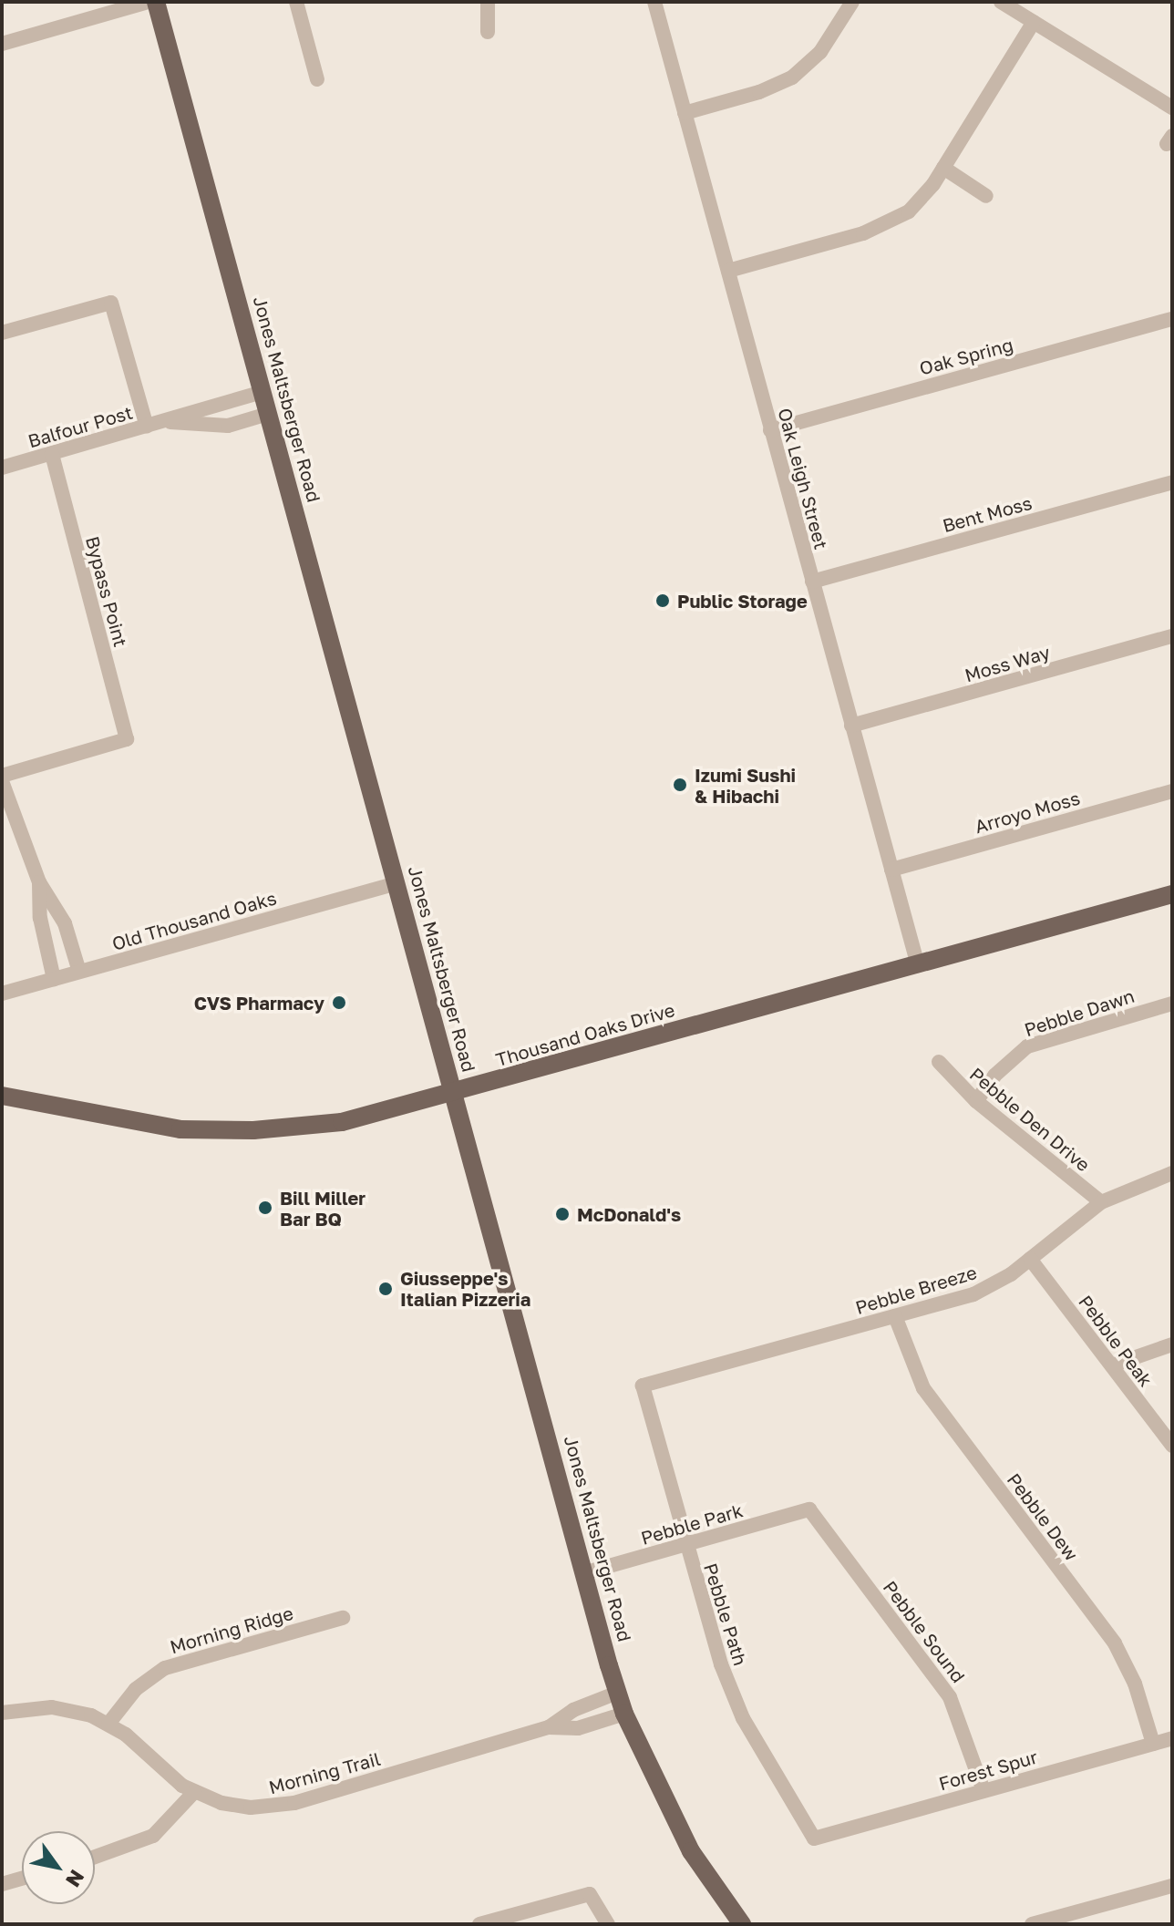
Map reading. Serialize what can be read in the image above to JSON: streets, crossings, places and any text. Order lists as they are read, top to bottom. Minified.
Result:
{"streets":{"main road":["Jones Maltsberger Road","Thousand Oaks Drive"],"street":["Oak Spring","Balfour Post","Oak Leigh Street","Bent Moss","Bypass Point","Moss Way","Arroyo Moss","Old Thousand Oaks","Pebble Dawn","Pebble Den Drive","Pebble Breeze","Pebble Peak","Pebble Dew","Pebble Park","Pebble Path","Morning Ridge","Pebble Sound","Forest Spur","Morning Trail"]},"crossings":[["Oak Spring","Oak Leigh Street"],["Jones Maltsberger Road","Balfour Post"],["Jones Maltsberger Road","Old Thousand Oaks"],["Jones Maltsberger Road","Thousand Oaks Drive"],["Jones Maltsberger Road","Pebble Park"],["Jones Maltsberger Road","Morning Trail"],["Balfour Post","Bypass Point"],["Oak Leigh Street","Bent Moss"],["Oak Leigh Street","Moss Way"],["Oak Leigh Street","Arroyo Moss"],["Oak Leigh Street","Thousand Oaks Drive"],["Pebble Dawn","Pebble Den Drive"],["Pebble Den Drive","Pebble Breeze"],["Pebble Breeze","Pebble Peak"],["Pebble Breeze","Pebble Dew"],["Pebble Breeze","Pebble Path"],["Pebble Dew","Forest Spur"],["Pebble Park","Pebble Path"],["Pebble Park","Pebble Sound"],["Pebble Path","Forest Spur"],["Morning Ridge","Morning Trail"],["Pebble Sound","Forest Spur"]],"places":["Public Storage","Izumi Sushi & Hibachi","CVS Pharmacy","Bill Miller Bar BQ","McDonald's","Giusseppe's Italian Pizzeria"],"north":"bottom right"}
